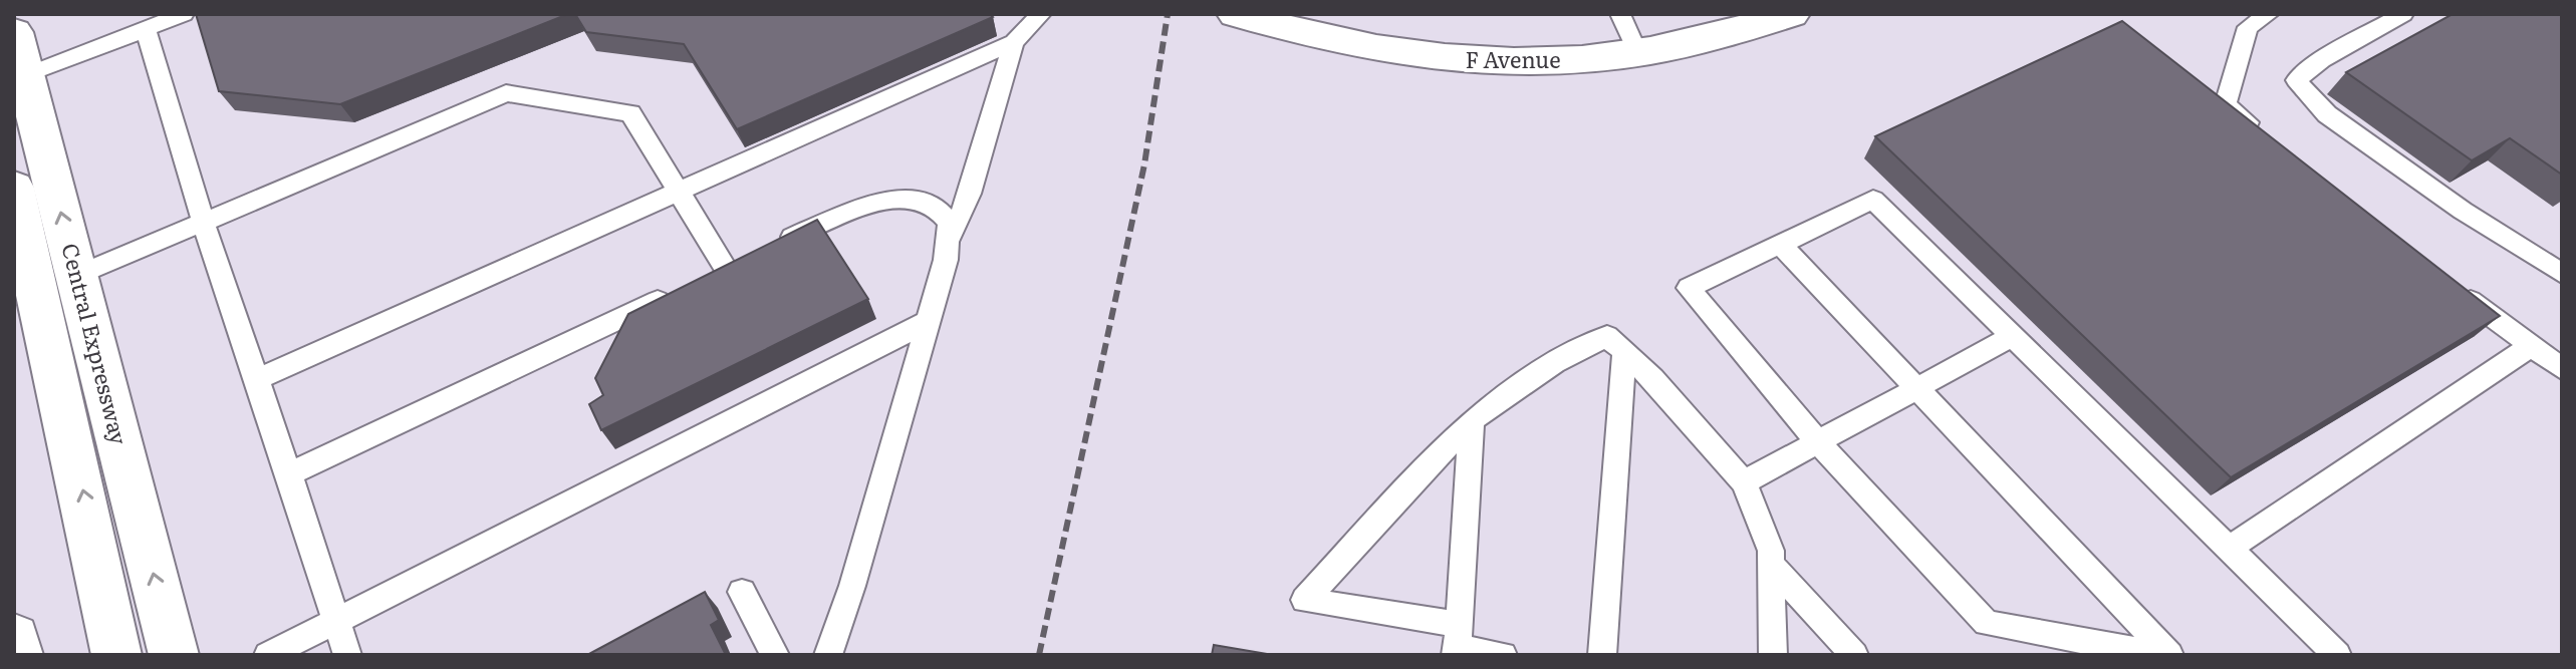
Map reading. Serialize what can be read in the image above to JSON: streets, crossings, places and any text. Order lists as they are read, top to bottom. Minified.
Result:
{"streets":{"main road":["F Avenue","Central Expressway"]}}
